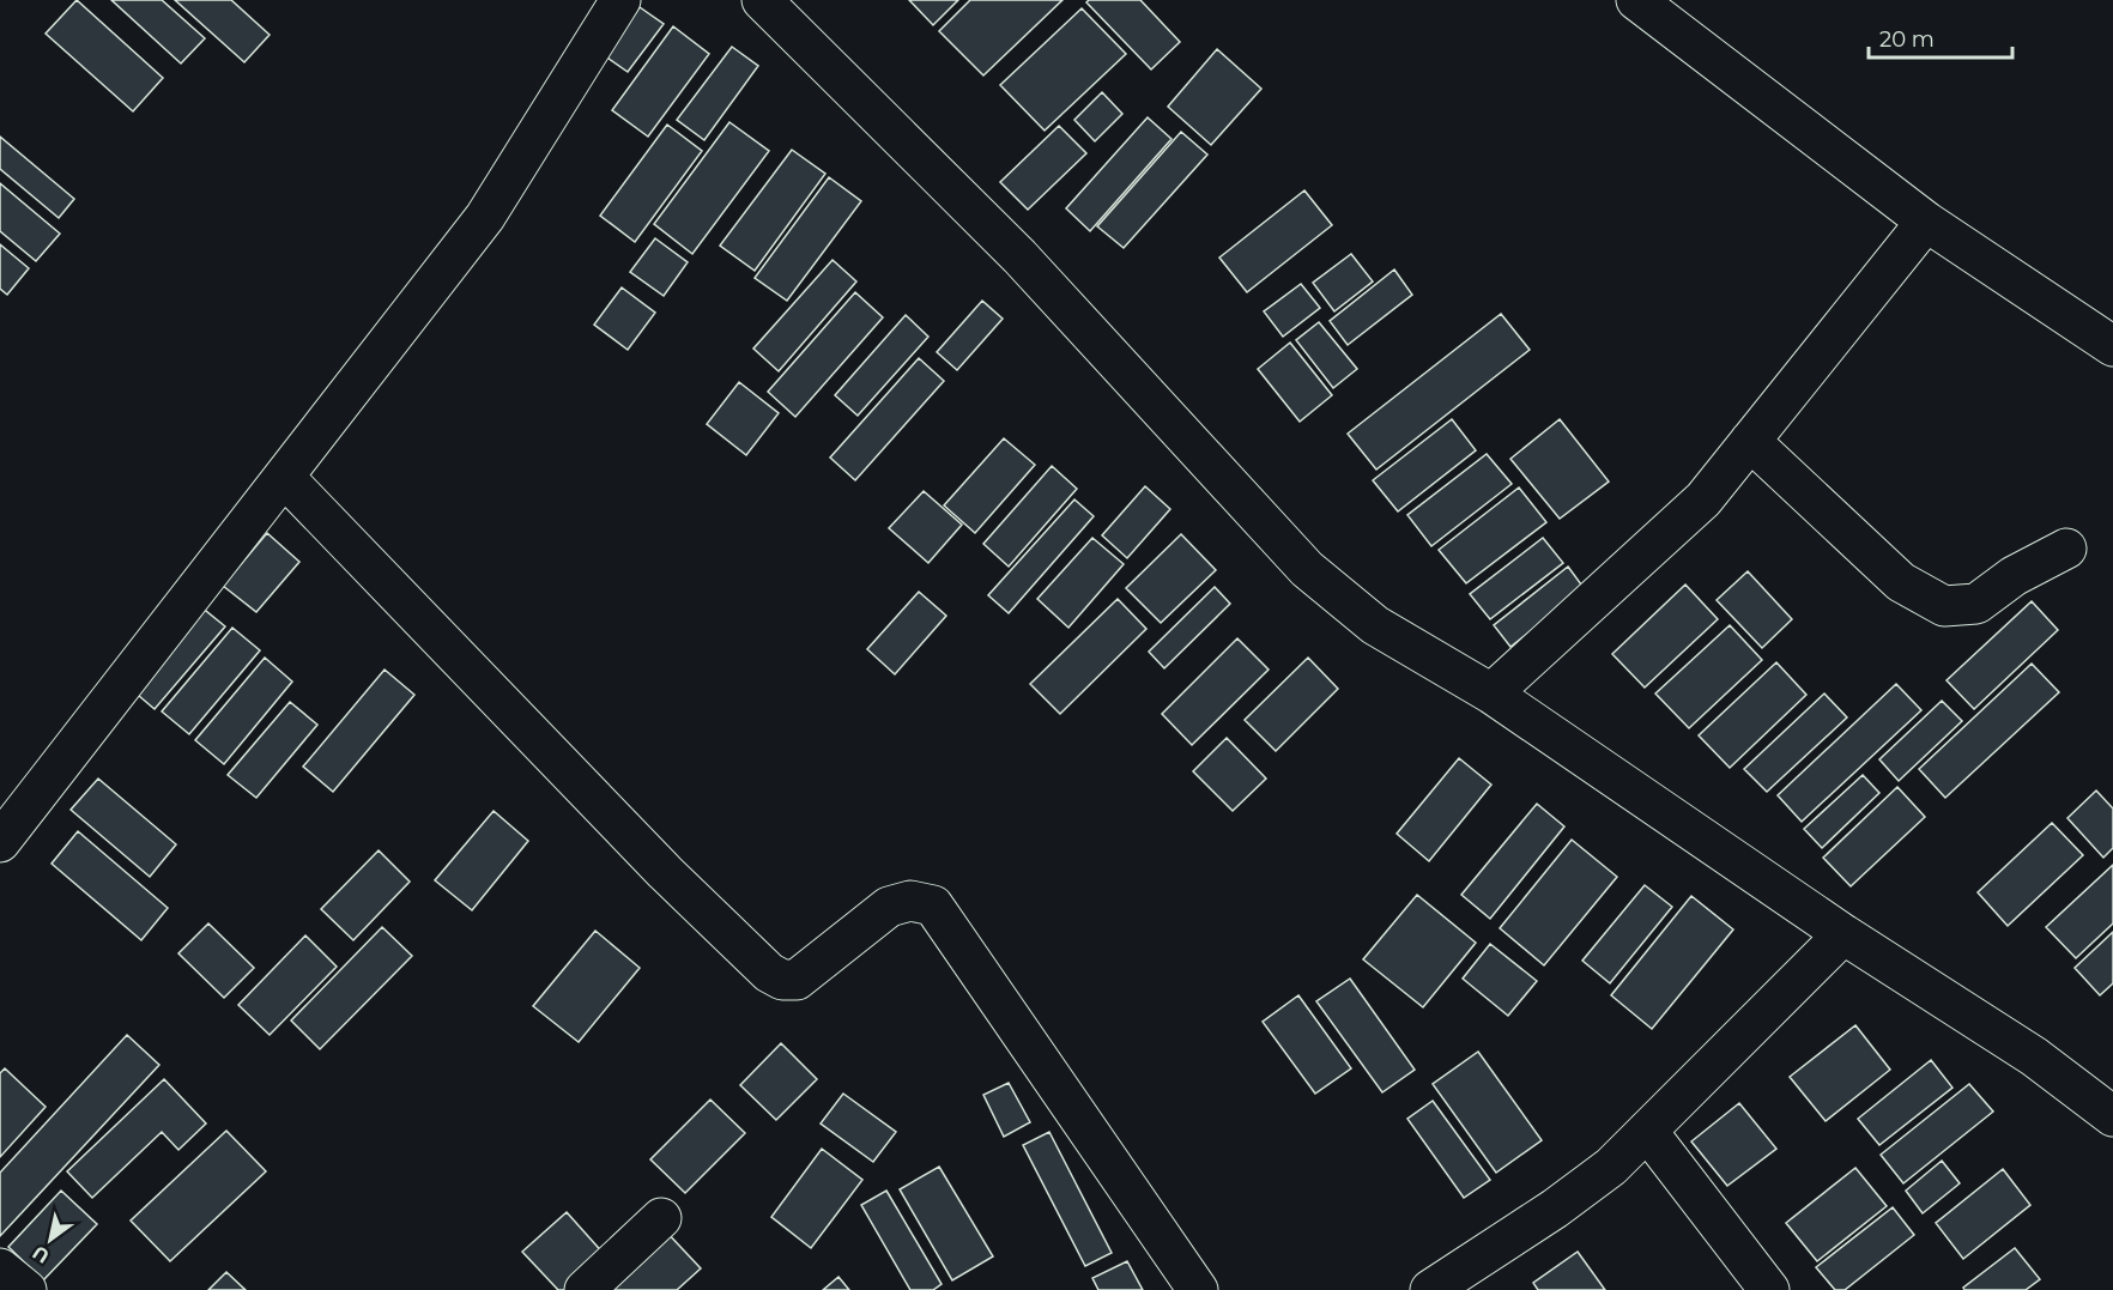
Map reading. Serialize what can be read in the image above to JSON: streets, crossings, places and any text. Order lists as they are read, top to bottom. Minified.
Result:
{"scale_bar":"20 m","north":"bottom left"}
